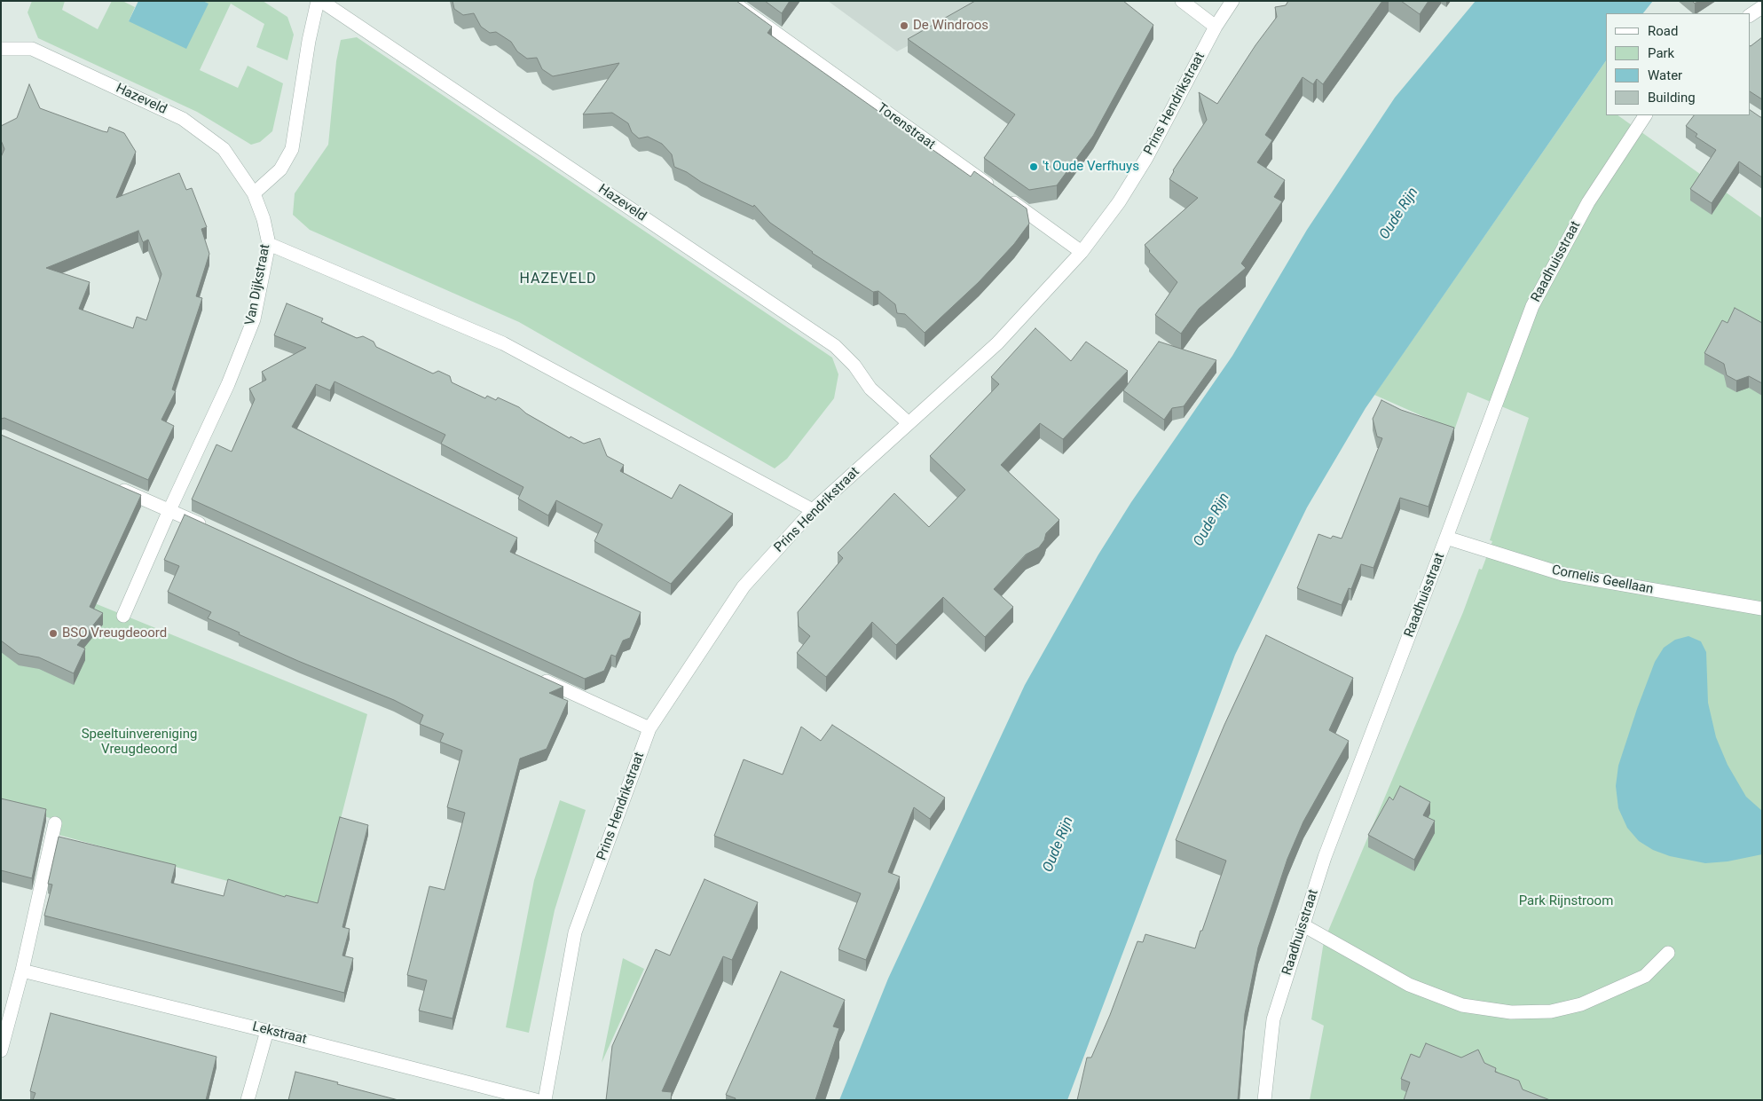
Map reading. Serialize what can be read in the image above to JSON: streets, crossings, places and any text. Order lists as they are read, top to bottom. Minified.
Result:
{"streets":{"street":["Hazeveld","Prins Hendrikstraat","Torenstraat","Raadhuisstraat","Van Dijkstraat","Cornelis Geellaan","Lekstraat"]},"crossings":[["Hazeveld","Prins Hendrikstraat"],["Hazeveld","Van Dijkstraat"],["Prins Hendrikstraat","Torenstraat"],["Raadhuisstraat","Cornelis Geellaan"]],"districts":["HAZEVELD"],"water":["Oude Rijn"],"parks":["Speeltuinvereniging Vreugdeoord","Park Rijnstroom"],"places":["De Windroos","'t Oude Verfhuys","BSO Vreugdeoord"],"legend":["Road","Park","Water","Building"]}
